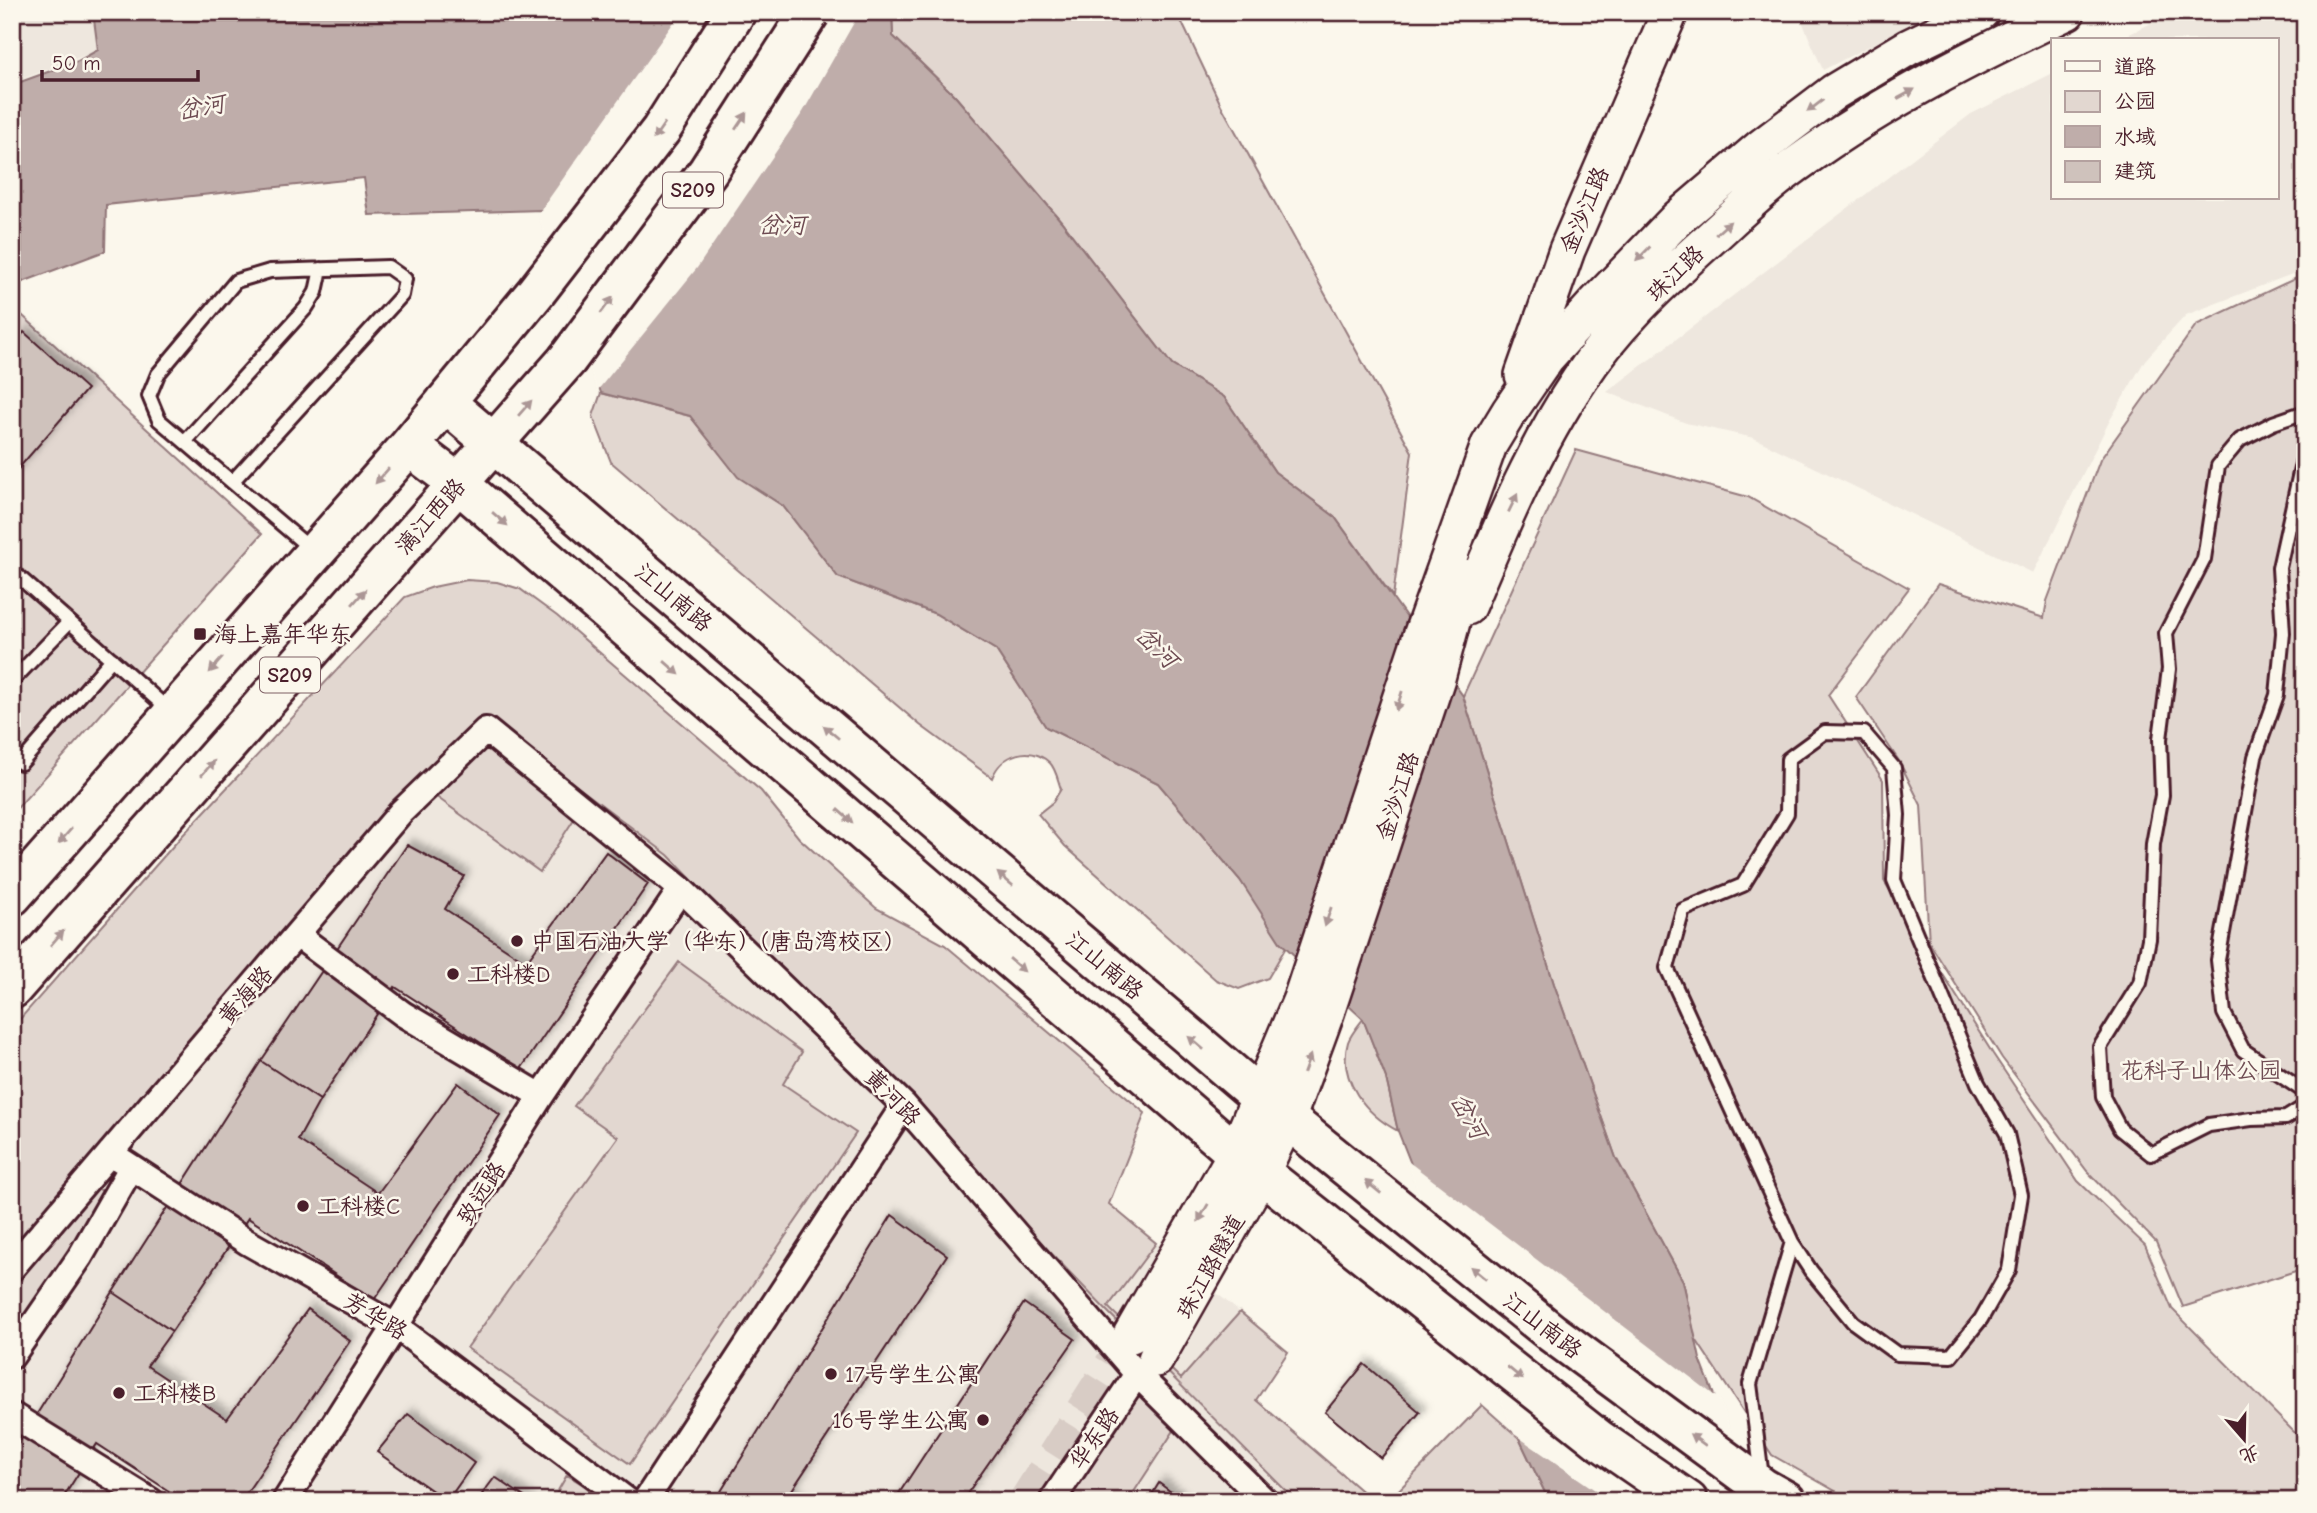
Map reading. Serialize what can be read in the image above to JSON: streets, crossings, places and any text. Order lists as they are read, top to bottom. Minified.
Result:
{"streets":{"main road":["S209","金沙江路","珠江路","漓江西路","江山南路","珠江路隧道"],"street":["黄海路","黄河路","致远路","芳华路","华东路"]},"crossings":[["S209","江山南路"],["金沙江路","珠江路"],["金沙江路","江山南路"],["金沙江路","珠江路隧道"],["漓江西路","江山南路"],["黄海路","黄河路"],["黄海路","芳华路"],["黄河路","致远路"],["黄河路","珠江路隧道"],["黄河路","华东路"],["致远路","芳华路"],["珠江路隧道","华东路"]],"water":["岔河"],"parks":["花科子山体公园"],"places":{"transit":["海上嘉年华东"],"other":["中国石油大学（华东）(唐岛湾校区)","工科楼D","工科楼C","17号学生公寓","工科楼B","16号学生公寓"]},"legend":["道路","公园","水域","建筑"],"scale_bar":"50 m","north":"bottom"}
